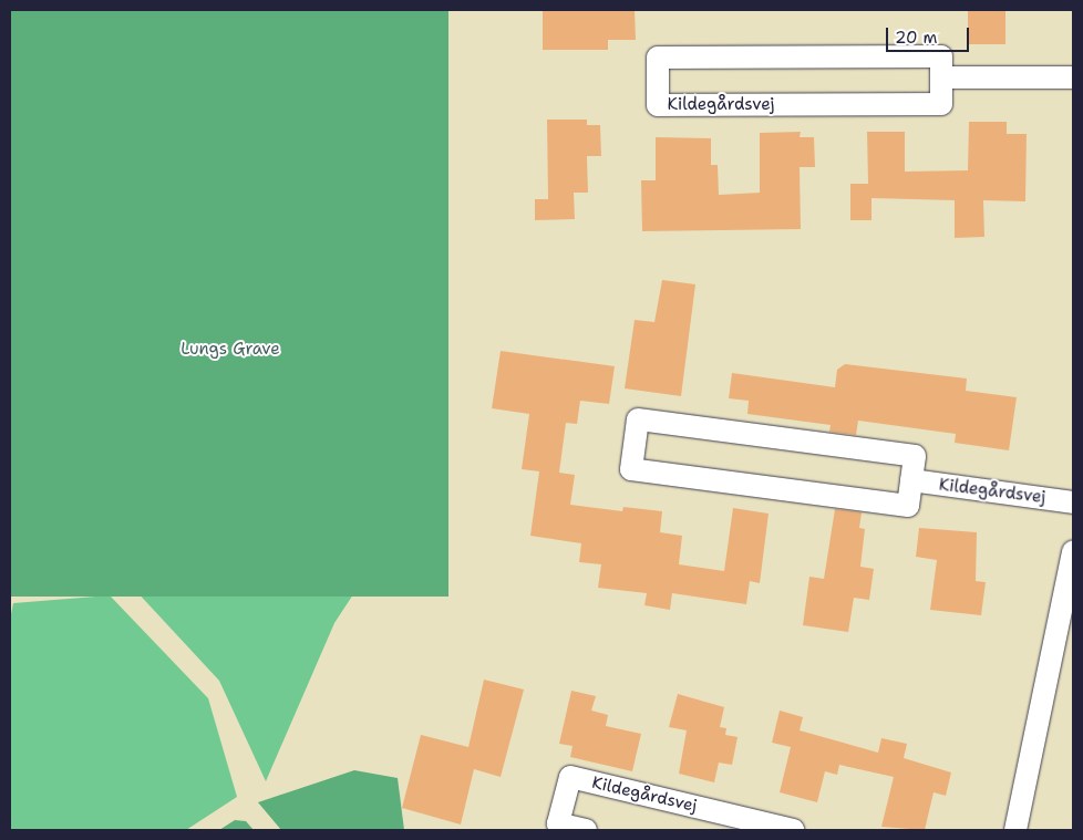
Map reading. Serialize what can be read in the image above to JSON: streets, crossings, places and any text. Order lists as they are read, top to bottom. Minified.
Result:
{"streets":{"street":["Kildegårdsvej"]},"parks":["Lungs Grave"],"scale_bar":"20 m"}
